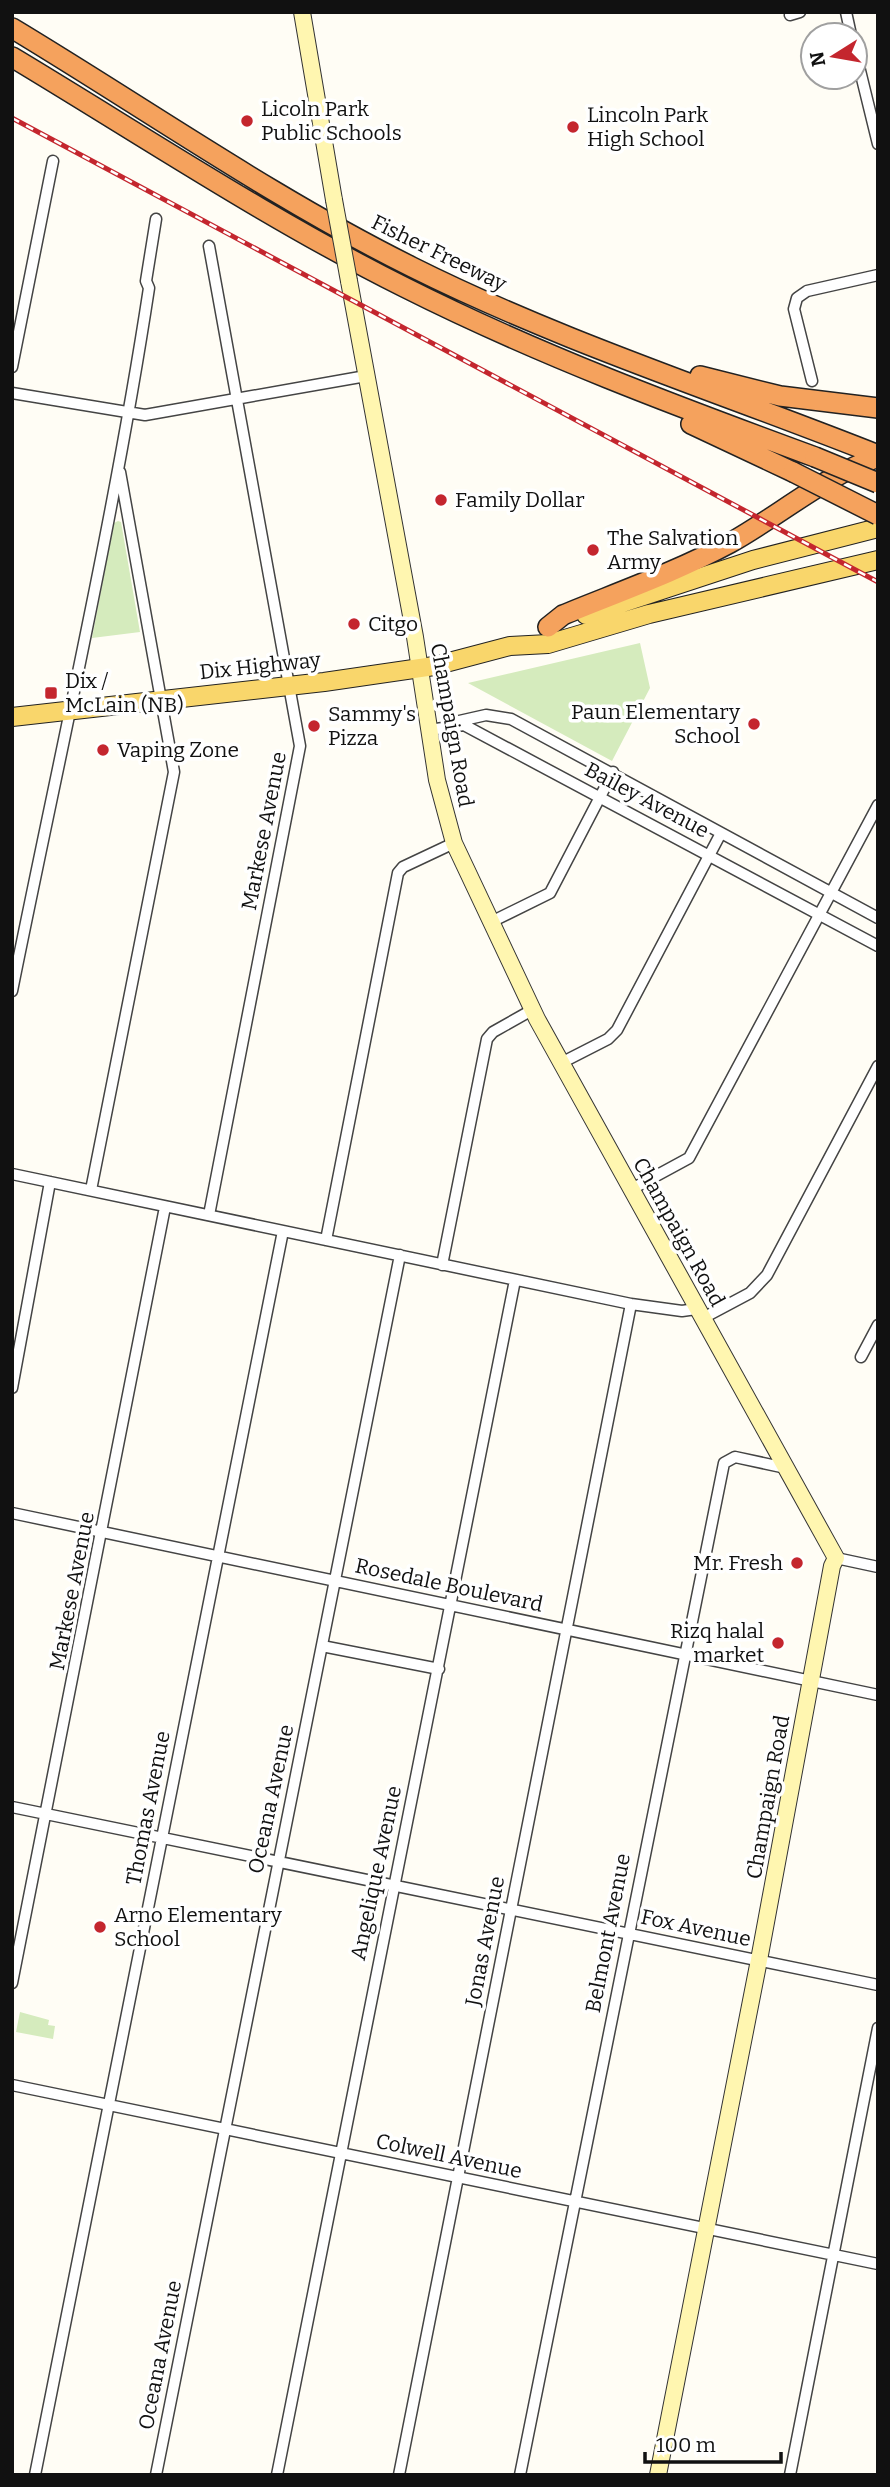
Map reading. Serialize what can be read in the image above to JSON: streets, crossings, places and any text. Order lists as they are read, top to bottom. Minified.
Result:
{"streets":{"highway":["Fisher Freeway"],"main road":["Dix Highway"],"street":["Champaign Road","Bailey Avenue","Markese Avenue","Rosedale Boulevard","Oceana Avenue","Thomas Avenue","Angelique Avenue","Fox Avenue","Belmont Avenue","Jonas Avenue","Colwell Avenue"]},"crossings":[["Dix Highway","Champaign Road"],["Dix Highway","Markese Avenue"],["Champaign Road","Bailey Avenue"],["Champaign Road","Rosedale Boulevard"],["Champaign Road","Fox Avenue"],["Champaign Road","Belmont Avenue"],["Champaign Road","Colwell Avenue"],["Markese Avenue","Rosedale Boulevard"],["Markese Avenue","Fox Avenue"],["Rosedale Boulevard","Oceana Avenue"],["Rosedale Boulevard","Thomas Avenue"],["Rosedale Boulevard","Angelique Avenue"],["Rosedale Boulevard","Belmont Avenue"],["Rosedale Boulevard","Jonas Avenue"],["Oceana Avenue","Fox Avenue"],["Oceana Avenue","Colwell Avenue"],["Thomas Avenue","Fox Avenue"],["Thomas Avenue","Colwell Avenue"],["Angelique Avenue","Fox Avenue"],["Angelique Avenue","Colwell Avenue"],["Fox Avenue","Belmont Avenue"],["Fox Avenue","Jonas Avenue"],["Belmont Avenue","Colwell Avenue"],["Jonas Avenue","Colwell Avenue"]],"places":{"other":["Licoln Park Public Schools","Lincoln Park High School","Family Dollar","The Salvation Army","Citgo","Paun Elementary School","Sammy's Pizza","Vaping Zone","Mr. Fresh","Rizq halal market","Arno Elementary School"],"transit":["Dix / McLain (NB)"]},"scale_bar":"100 m","north":"left"}
